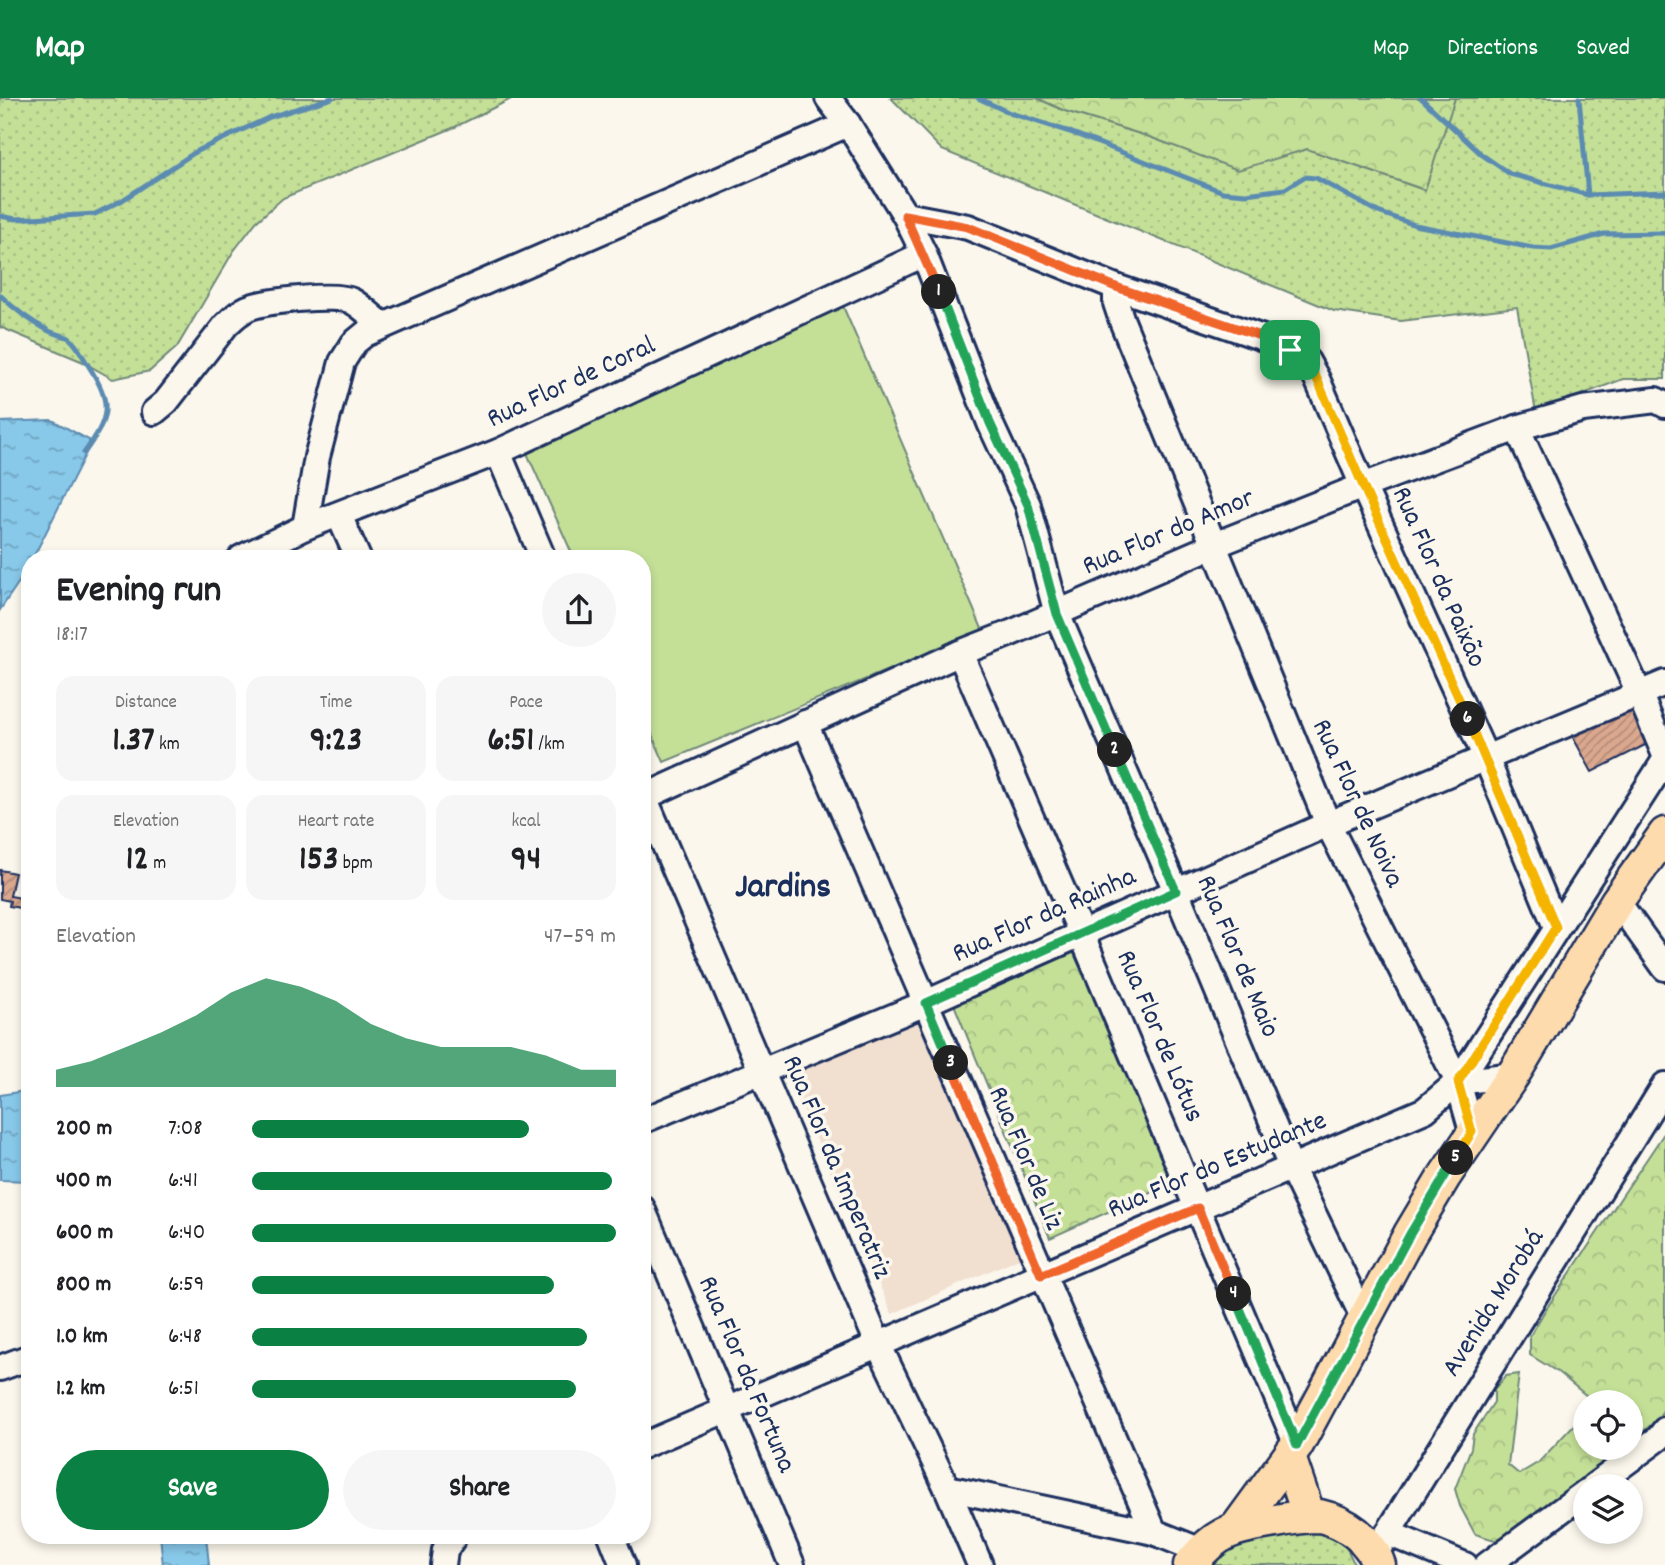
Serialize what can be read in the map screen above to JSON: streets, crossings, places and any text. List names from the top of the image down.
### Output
{
  "streets": {
    "street": [
      "Rua Flor de Coral",
      "Rua Flor do Amor",
      "Rua Flor da Paixão",
      "Rua Flor de Noiva",
      "Rua Flor da Rainha",
      "Rua Flor de Maio",
      "Rua Flor de Lótus",
      "Rua Flor de Liz",
      "Rua Flor do Estudante",
      "Rua Flor da Imperatriz",
      "Avenida Morobá",
      "Rua Flor da Fortuna"
    ]
  },
  "crossings": [
    ["Rua Flor de Coral", "Rua Flor de Maio"],
    ["Rua Flor do Amor", "Rua Flor da Paixão"],
    ["Rua Flor do Amor", "Rua Flor de Noiva"],
    ["Rua Flor do Amor", "Rua Flor de Maio"],
    ["Rua Flor do Amor", "Rua Flor de Lótus"],
    ["Rua Flor do Amor", "Rua Flor de Liz"],
    ["Rua Flor da Paixão", "Rua Flor de Noiva"],
    ["Rua Flor da Paixão", "Rua Flor da Rainha"],
    ["Rua Flor da Paixão", "Rua Flor de Maio"],
    ["Rua Flor da Paixão", "Rua Flor do Estudante"],
    ["Rua Flor de Noiva", "Rua Flor da Rainha"],
    ["Rua Flor de Noiva", "Rua Flor do Estudante"],
    ["Rua Flor da Rainha", "Rua Flor de Maio"],
    ["Rua Flor da Rainha", "Rua Flor de Lótus"],
    ["Rua Flor da Rainha", "Rua Flor de Liz"],
    ["Rua Flor da Rainha", "Rua Flor da Imperatriz"],
    ["Rua Flor de Maio", "Rua Flor do Estudante"],
    ["Rua Flor de Lótus", "Rua Flor do Estudante"],
    ["Rua Flor de Liz", "Rua Flor do Estudante"],
    ["Rua Flor do Estudante", "Rua Flor da Imperatriz"],
    ["Rua Flor do Estudante", "Rua Flor da Fortuna"]
  ],
  "districts": ["Jardins"],
  "page": {
    "header": "Map",
    "nav": ["Map", "Directions", "Saved"],
    "pins": [
      "1",
      "6",
      "2",
      "3",
      "5",
      "4"
    ],
    "heading": ["Evening run", "18:17"],
    "stats": [
      ["Distance", "1.37 km"],
      ["Time", "9:23"],
      ["Pace", "6:51 /km"],
      ["Elevation", "12 m"],
      ["Heart rate", "153 bpm"],
      ["kcal", "94"]
    ],
    "chart": ["Elevation", "47–59 m"],
    "list": [
      {
        "name": "200 m",
        "note": "7:08"
      },
      {
        "name": "400 m",
        "note": "6:41"
      },
      {
        "name": "600 m",
        "note": "6:40"
      },
      {
        "name": "800 m",
        "note": "6:59"
      },
      {
        "name": "1.0 km",
        "note": "6:48"
      },
      {
        "name": "1.2 km",
        "note": "6:51"
      }
    ],
    "buttons": ["Save", "Share"]
  }
}
